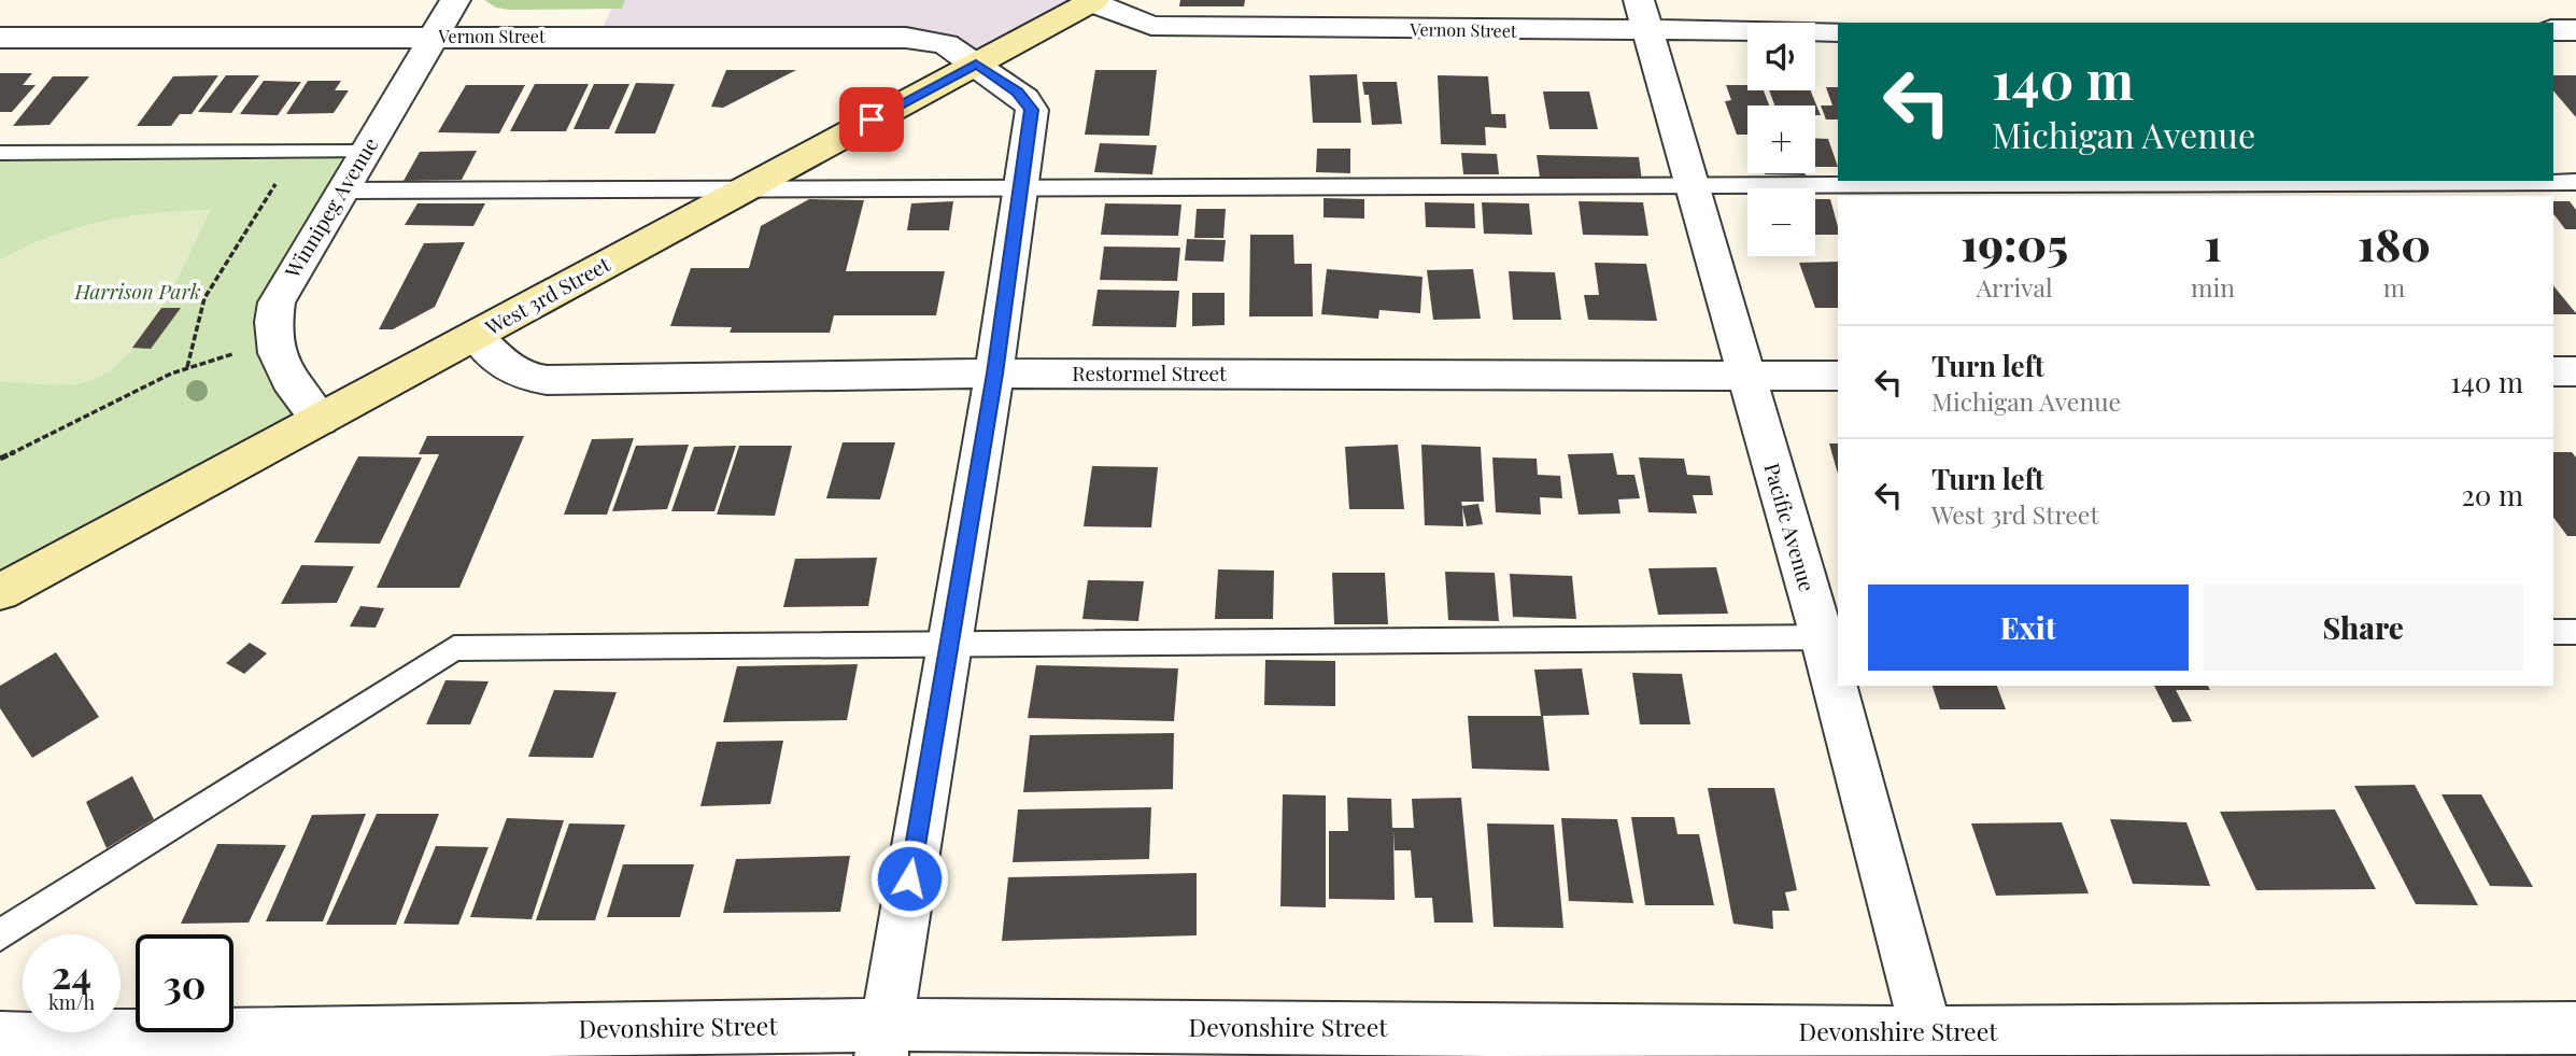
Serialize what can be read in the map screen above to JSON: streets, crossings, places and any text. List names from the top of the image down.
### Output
{
  "streets": {
    "main road": ["West 3rd Street"],
    "street": [
      "Vernon Street",
      "Winnipeg Avenue",
      "Restormel Street",
      "Pacific Avenue",
      "Devonshire Street"
    ]
  },
  "crossings": [
    ["Vernon Street", "Winnipeg Avenue"],
    ["Vernon Street", "West 3rd Street"],
    ["Vernon Street", "Restormel Street"],
    ["Vernon Street", "Pacific Avenue"],
    ["Vernon Street", "Devonshire Street"],
    ["Winnipeg Avenue", "West 3rd Street"],
    ["West 3rd Street", "Restormel Street"],
    ["Restormel Street", "Pacific Avenue"],
    ["Pacific Avenue", "Devonshire Street"]
  ],
  "parks": ["Harrison Park"],
  "page": {
    "map_buttons": ["+", "−"],
    "turn": ["140 m", "Michigan Avenue"],
    "eta": [
      "19:05",
      "Arrival",
      "1",
      "min",
      "180",
      "m"
    ],
    "list": [
      {
        "name": "Turn left",
        "note": "Michigan Avenue",
        "value": "140 m"
      },
      {
        "name": "Turn left",
        "note": "West 3rd Street",
        "value": "20 m"
      }
    ],
    "buttons": ["Exit", "Share"],
    "speed": "24 km/h",
    "limit": "30"
  }
}
